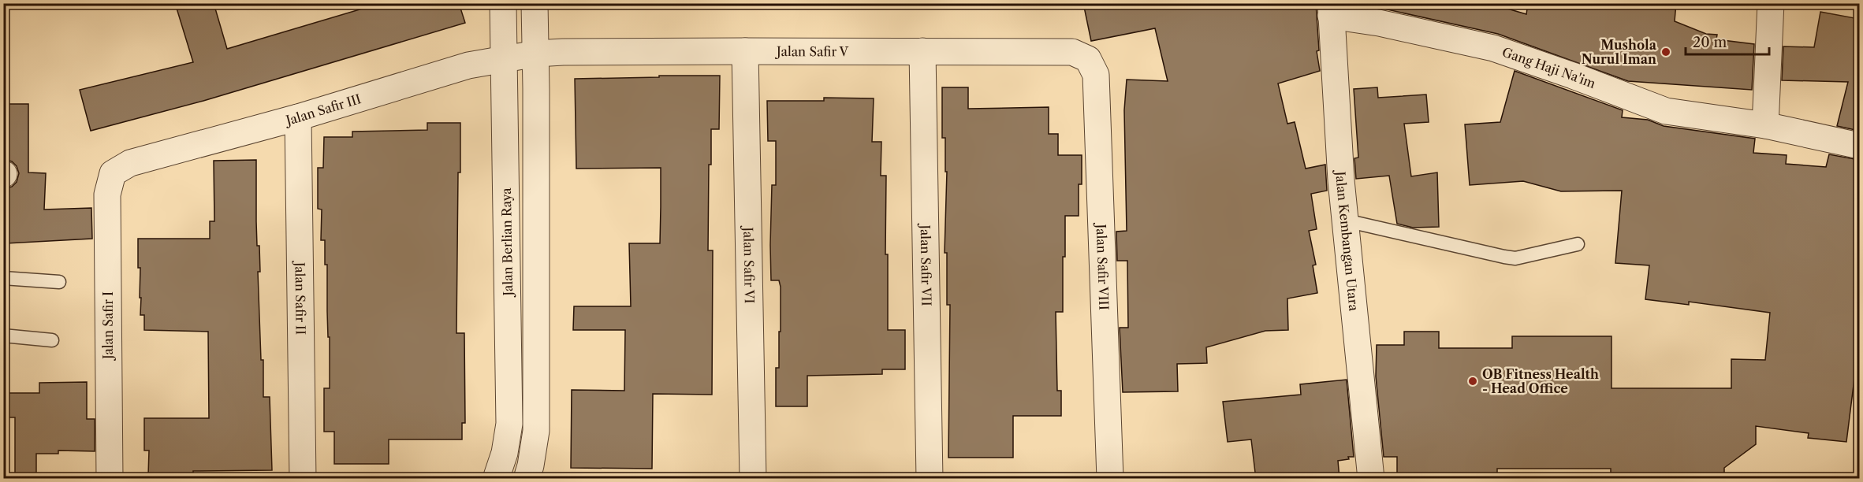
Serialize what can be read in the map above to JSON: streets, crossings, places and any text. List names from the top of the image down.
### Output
{
  "streets": {
    "street": [
      "Jalan Safir V",
      "Gang Haji Na'im",
      "Jalan Safir III",
      "Jalan Kembangan Utara",
      "Jalan Berlian Raya",
      "Jalan Safir VI",
      "Jalan Safir VII",
      "Jalan Safir VIII",
      "Jalan Safir II",
      "Jalan Safir I"
    ]
  },
  "crossings": [
    ["Jalan Safir V", "Jalan Safir III"],
    ["Jalan Safir V", "Jalan Safir VI"],
    ["Jalan Safir V", "Jalan Safir VII"],
    ["Jalan Safir V", "Jalan Safir VIII"],
    ["Gang Haji Na'im", "Jalan Kembangan Utara"],
    ["Jalan Safir III", "Jalan Berlian Raya"],
    ["Jalan Safir III", "Jalan Safir II"],
    ["Jalan Safir III", "Jalan Safir I"]
  ],
  "places": ["Mushola Nurul Iman", "OB Fitness Health - Head Office"],
  "scale_bar": "20 m"
}
